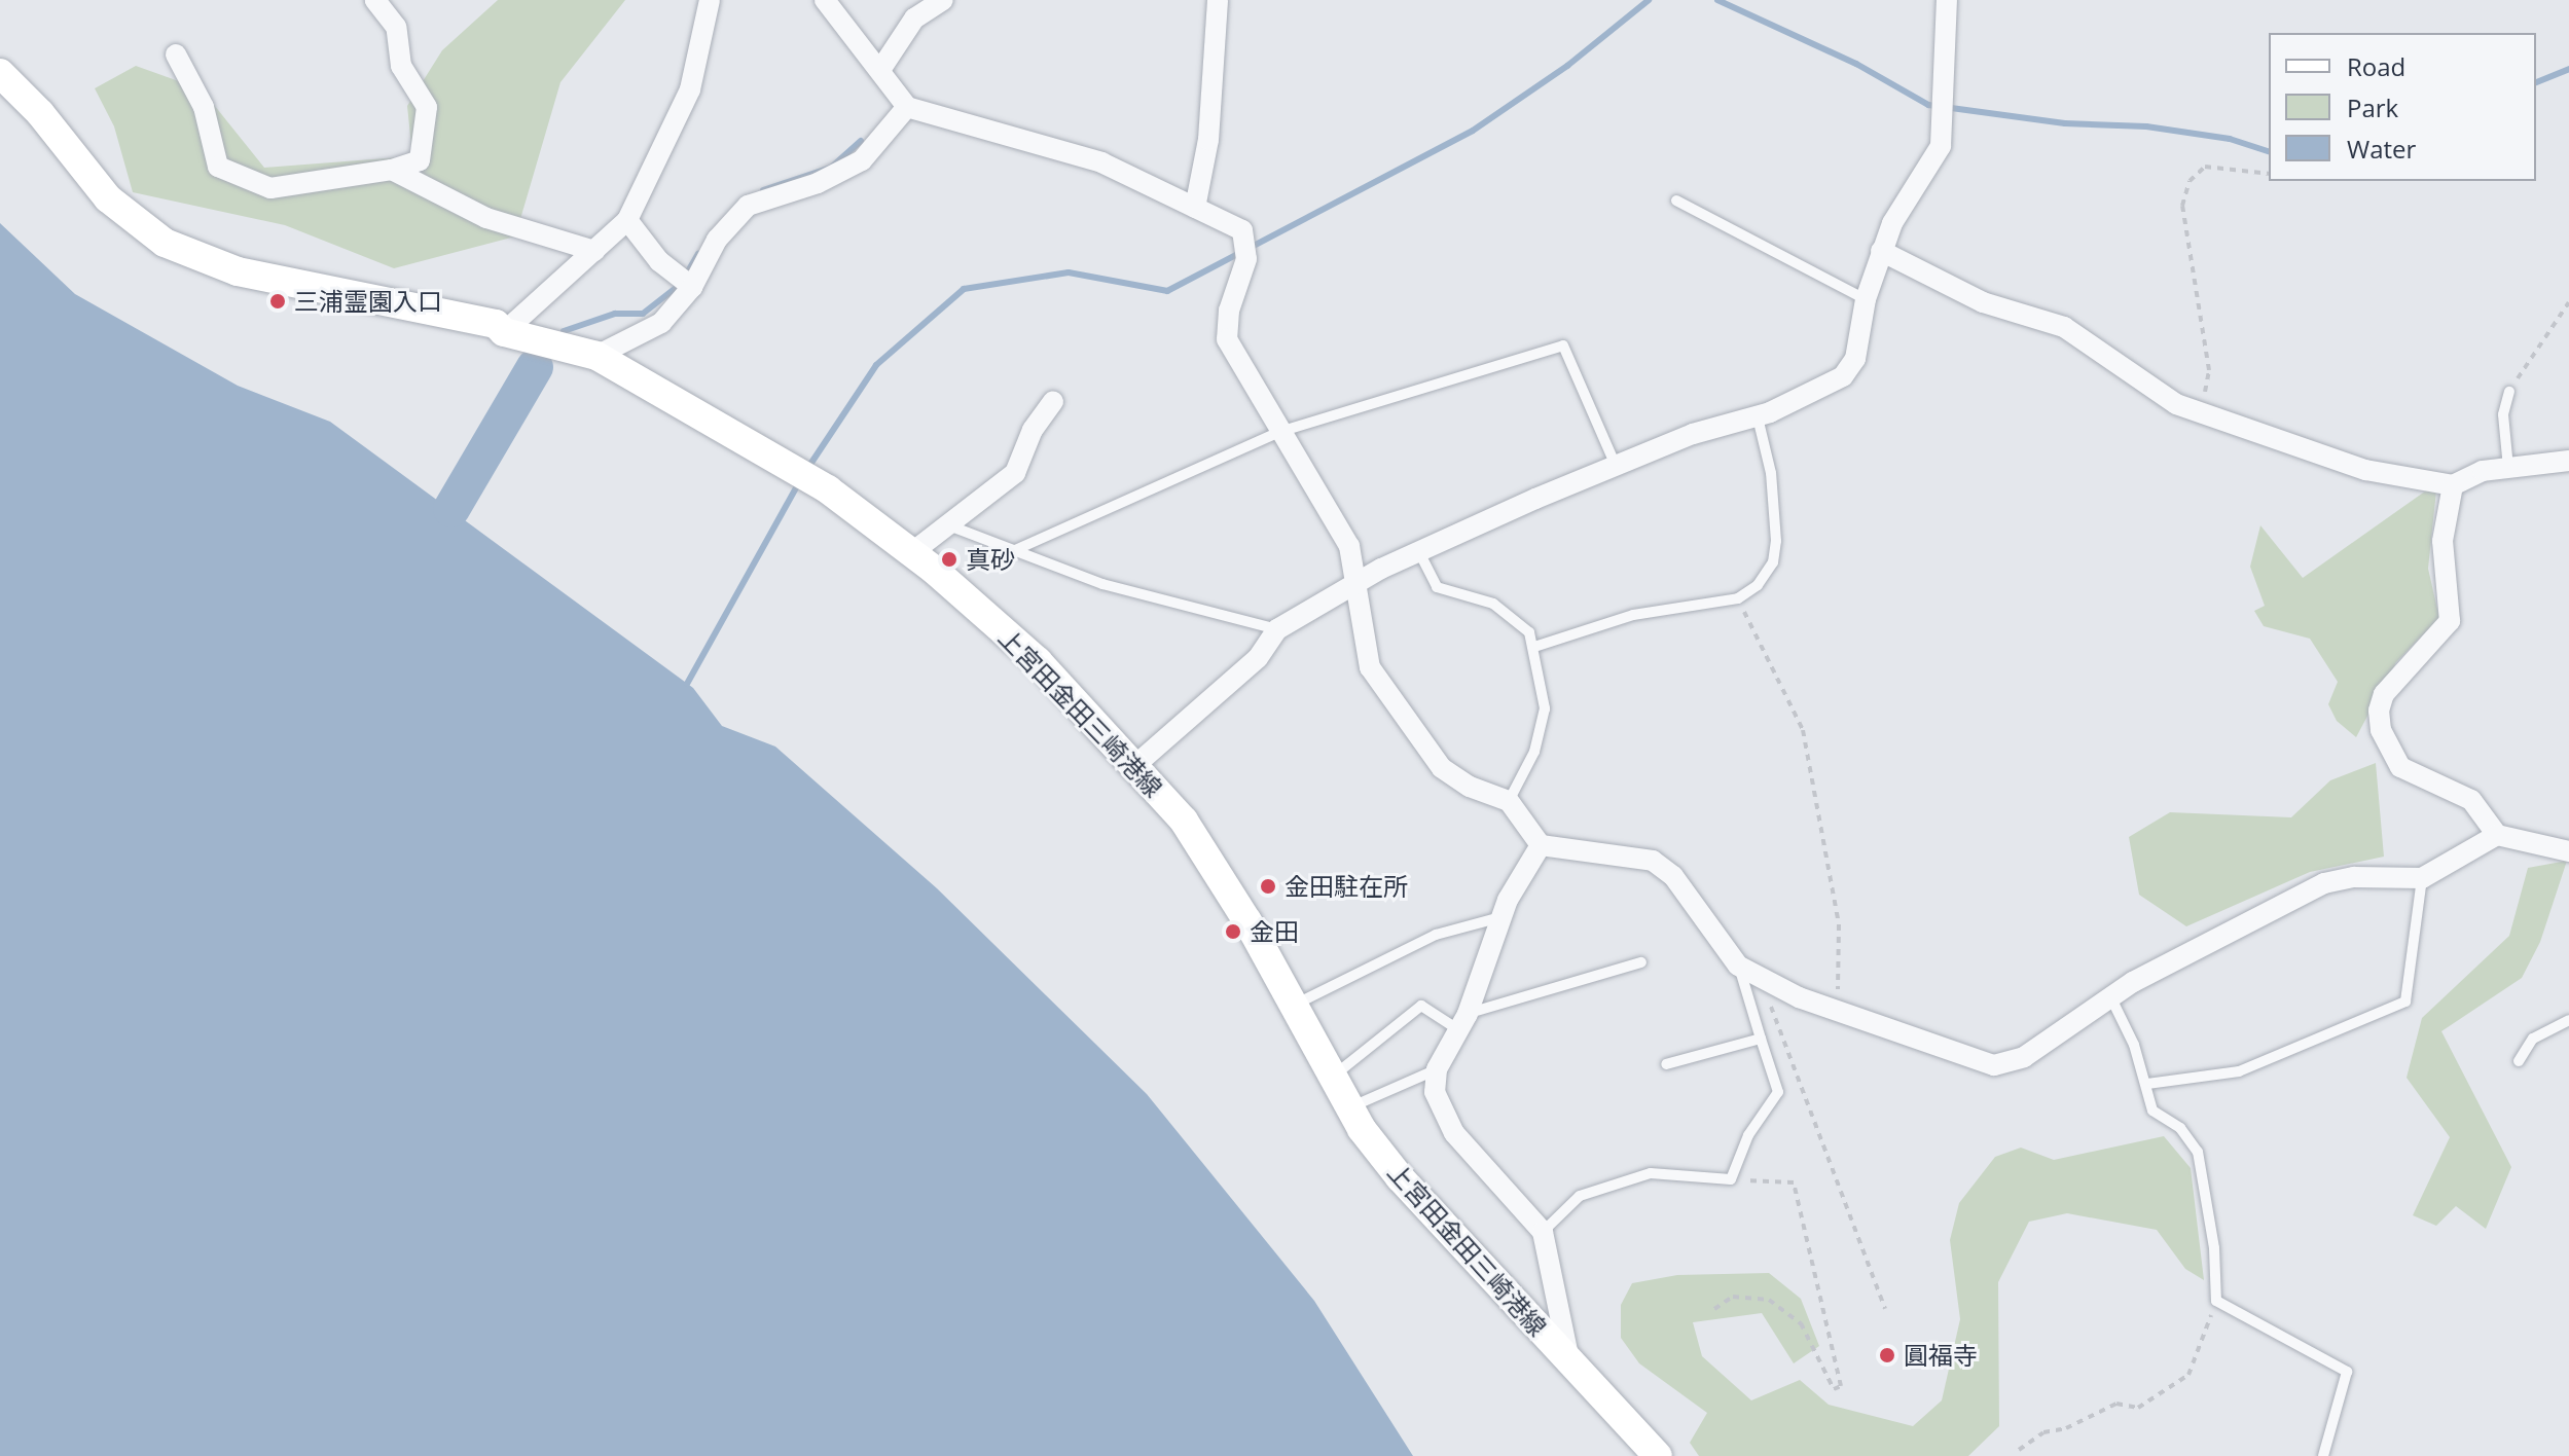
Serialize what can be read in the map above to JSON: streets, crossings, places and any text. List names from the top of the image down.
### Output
{
  "streets": {
    "main road": ["上宮田金田三崎港線"]
  },
  "places": [
    "三浦霊園入口",
    "真砂",
    "金田駐在所",
    "金田",
    "圓福寺"
  ],
  "legend": ["Road", "Park", "Water"]
}
